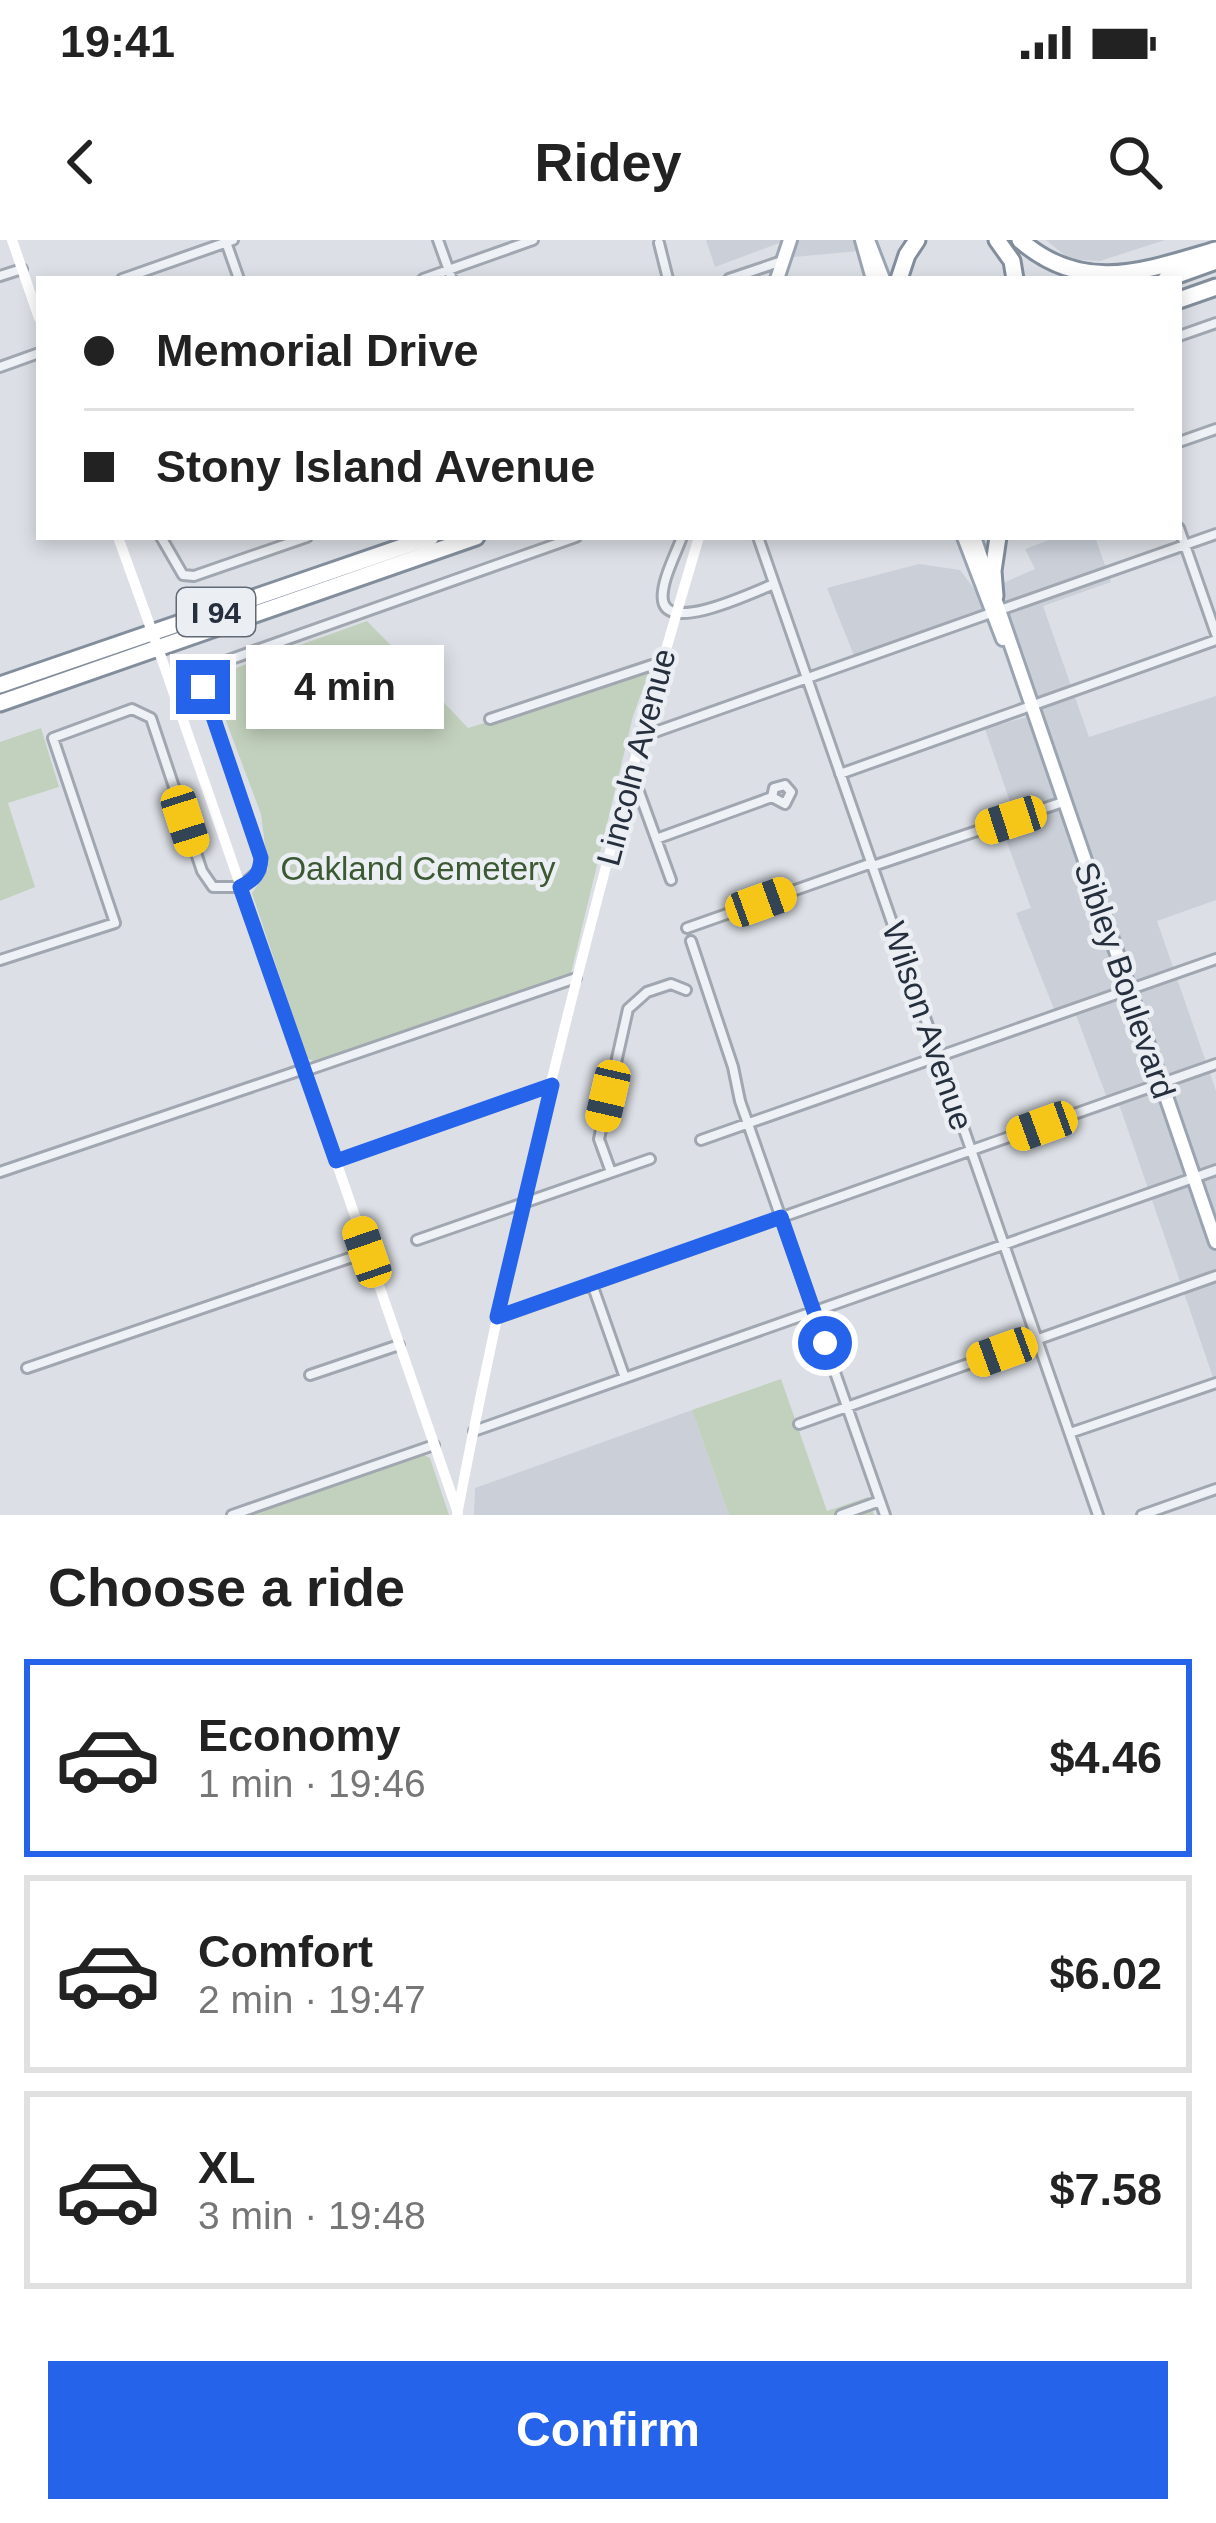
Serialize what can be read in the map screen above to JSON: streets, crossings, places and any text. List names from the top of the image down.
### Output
{
  "streets": {
    "highway": ["I 94"],
    "main road": ["Sibley Boulevard"],
    "street": ["Lincoln Avenue", "Wilson Avenue"]
  },
  "parks": ["Oakland Cemetery"],
  "page": {
    "status": "19:41",
    "header": "Ridey",
    "banner": ["Memorial Drive", "Stony Island Avenue"],
    "bubble": "4 min",
    "heading": "Choose a ride",
    "list": [
      {
        "name": "Economy",
        "note": "1 min · 19:46",
        "value": "$4.46"
      },
      {
        "name": "Comfort",
        "note": "2 min · 19:47",
        "value": "$6.02"
      },
      {
        "name": "XL",
        "note": "3 min · 19:48",
        "value": "$7.58"
      }
    ],
    "buttons": "Confirm"
  }
}
